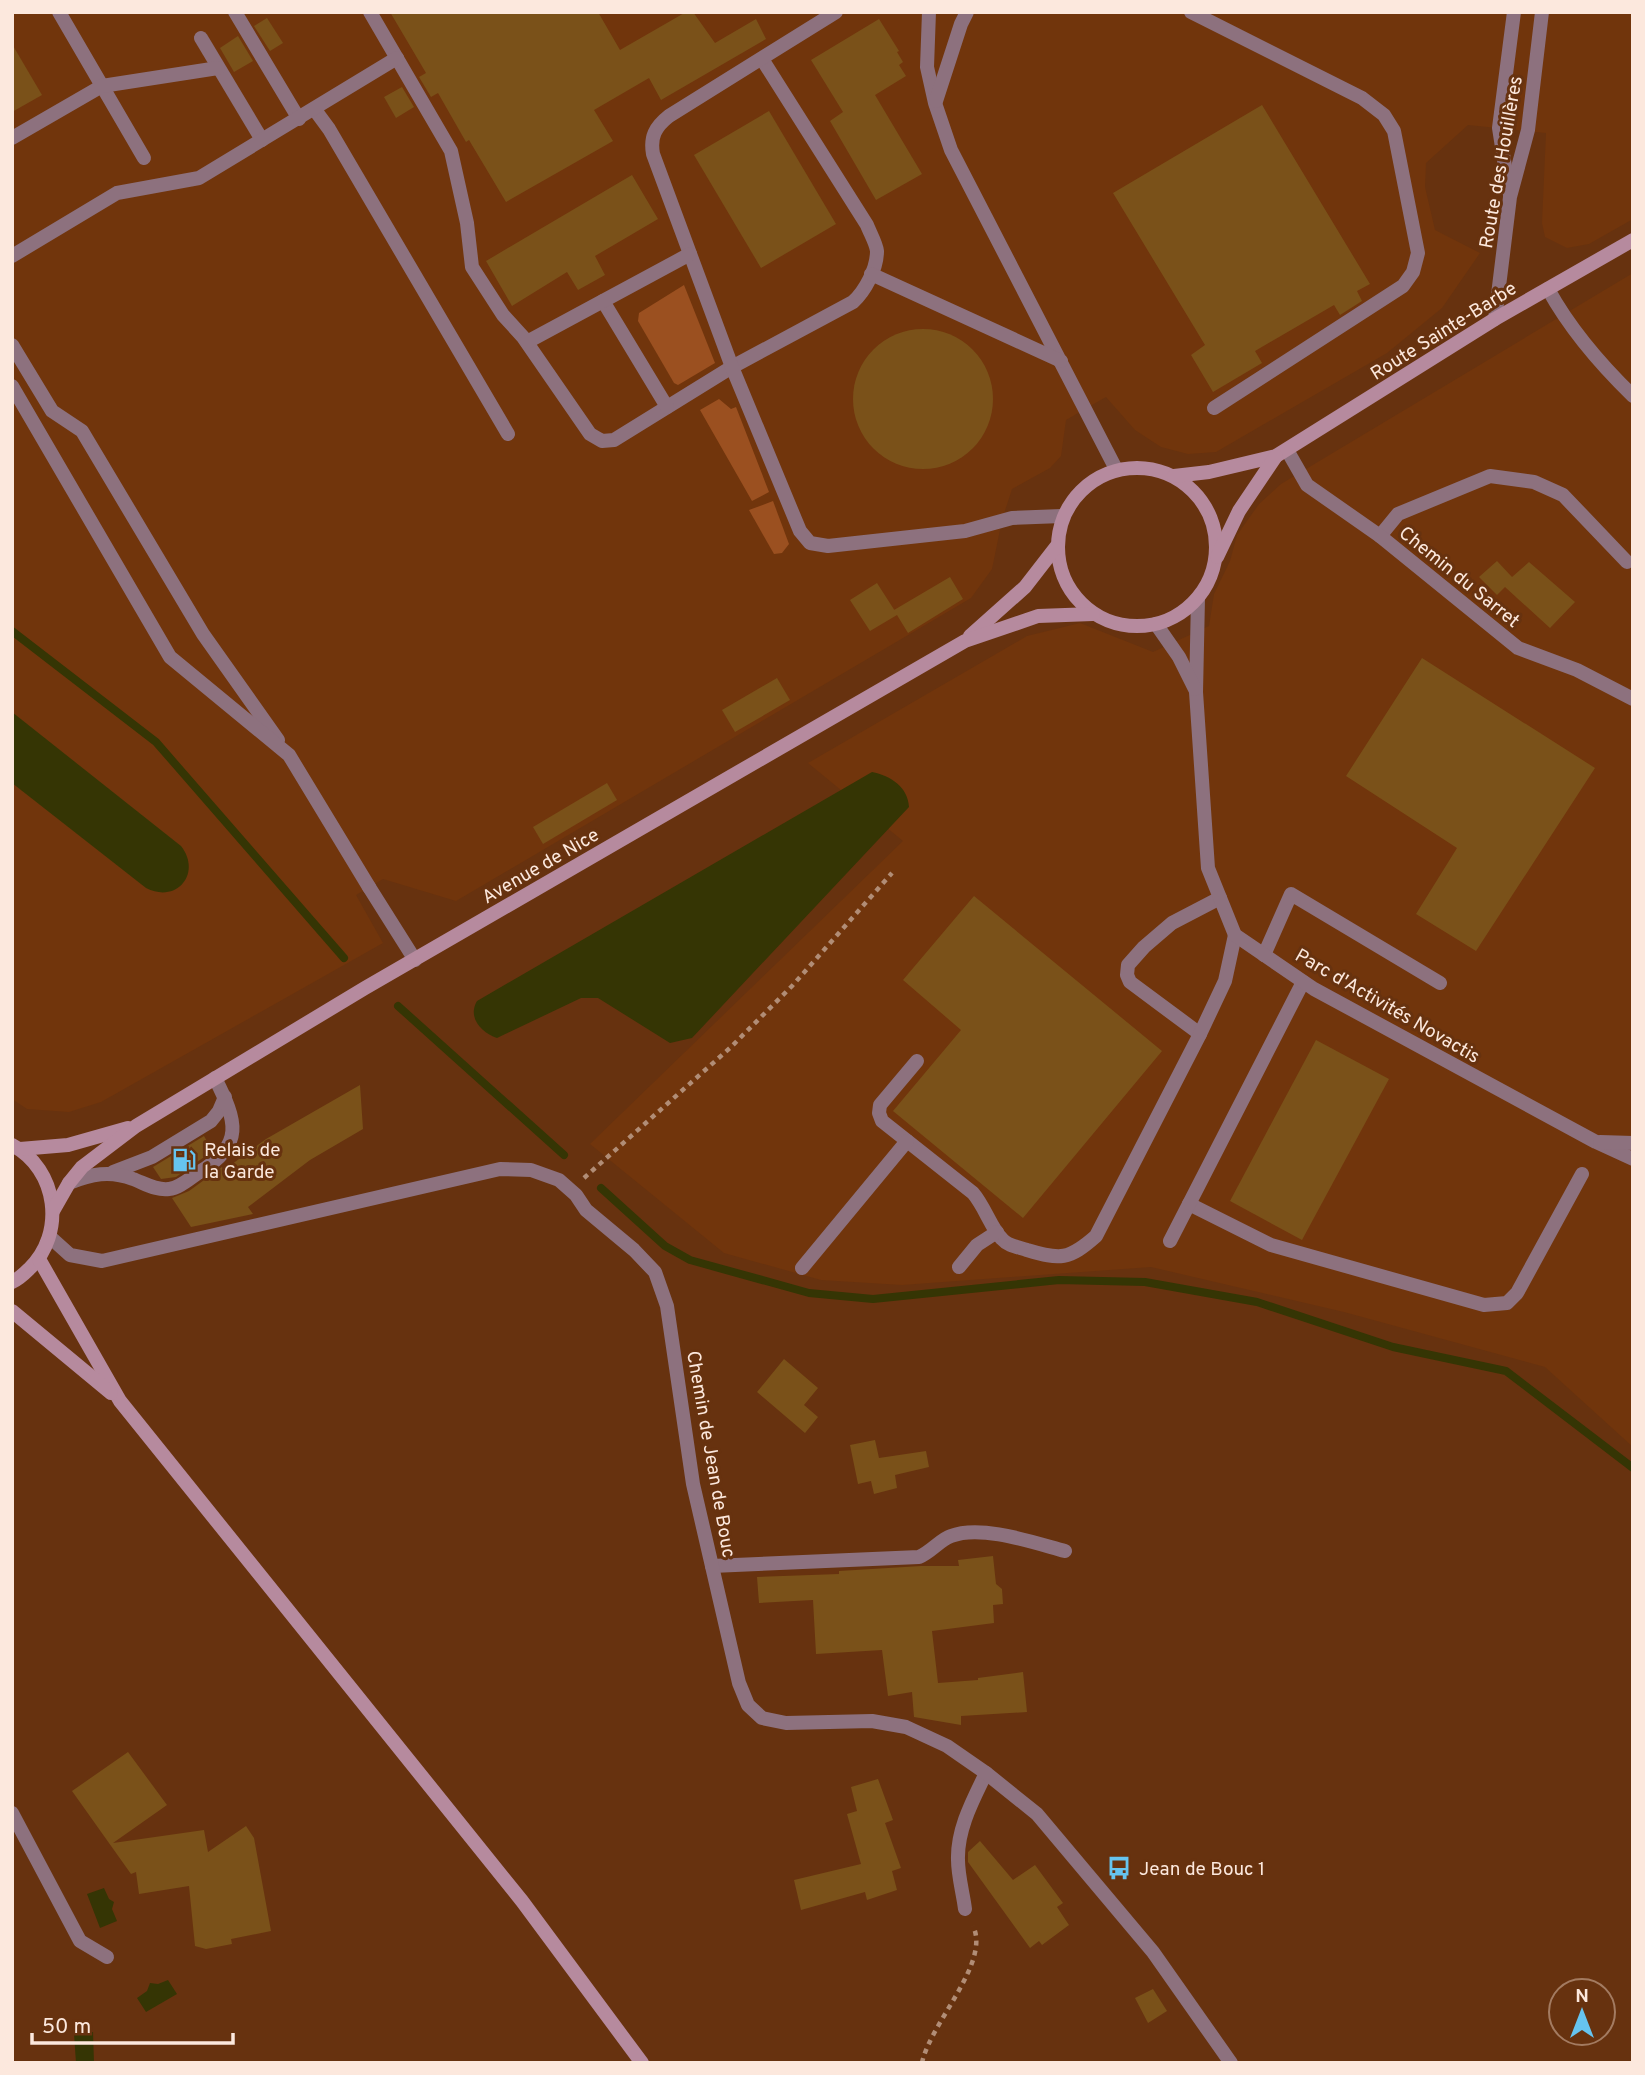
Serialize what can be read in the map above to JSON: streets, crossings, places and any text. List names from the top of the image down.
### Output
{
  "streets": {
    "main road": ["Route Sainte-Barbe", "Avenue de Nice"],
    "street": [
      "Route des Houillères",
      "Chemin du Sarret",
      "Parc d'Activités Novactis",
      "Chemin de Jean de Bouc"
    ]
  },
  "crossings": [
    ["Route des Houillères", "Route Sainte-Barbe"],
    ["Route Sainte-Barbe", "Chemin du Sarret"],
    ["Route Sainte-Barbe", "Avenue de Nice"]
  ],
  "places": {
    "fuel station": ["Relais de la Garde"],
    "bus stop": ["Jean de Bouc 1"]
  },
  "scale_bar": "50 m",
  "north": "top"
}
